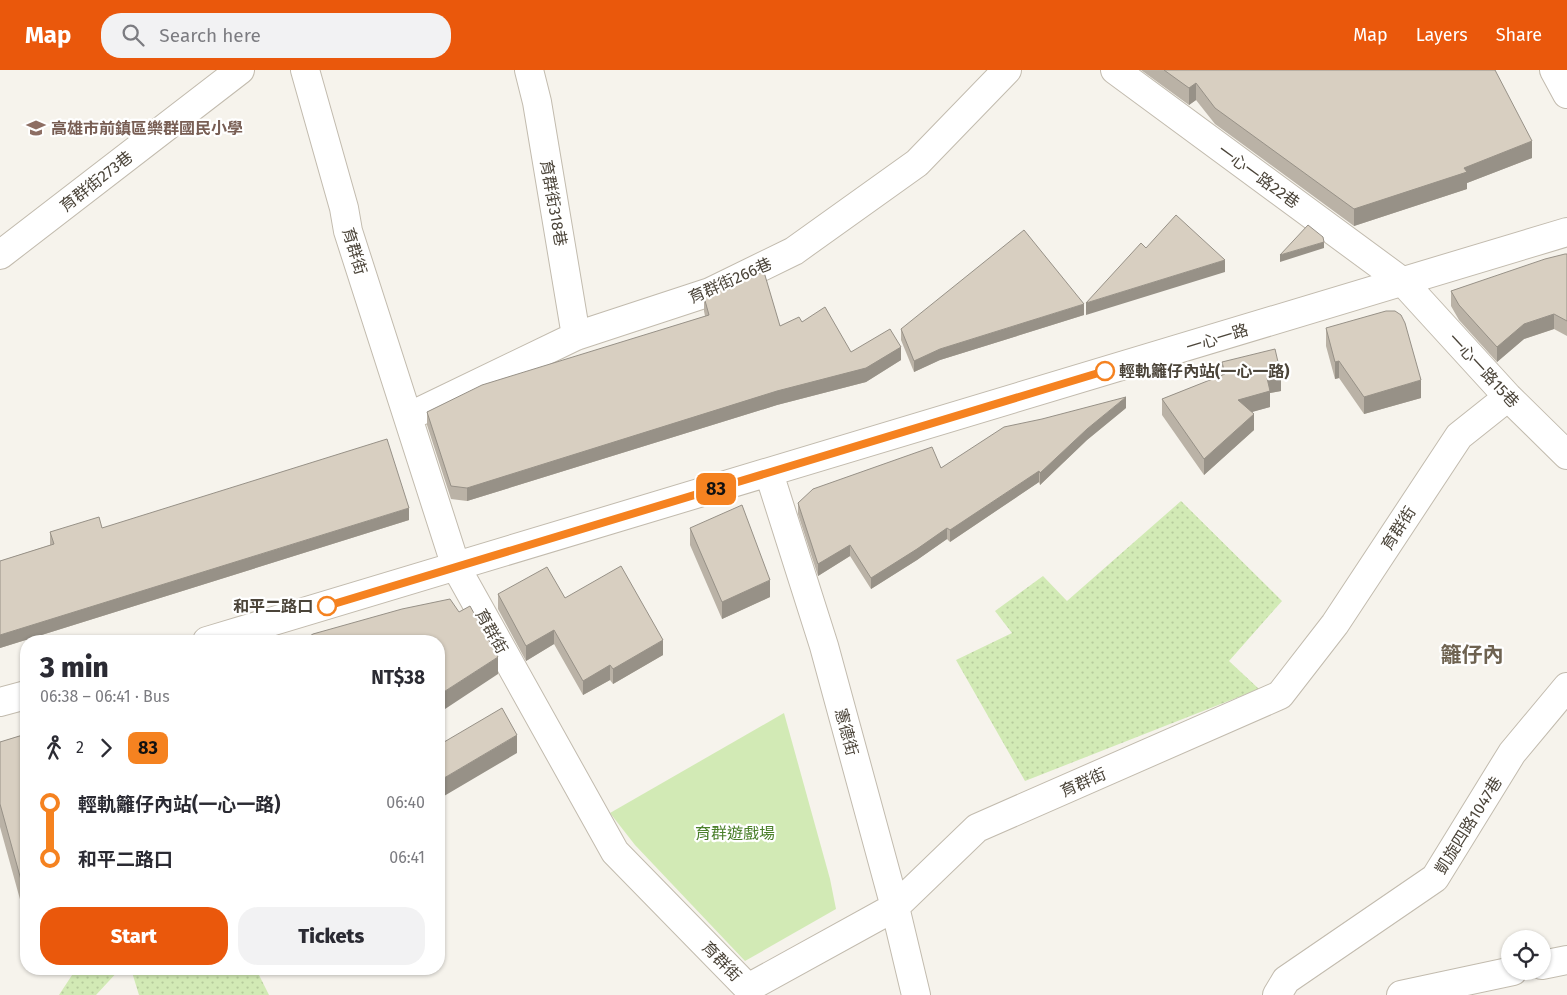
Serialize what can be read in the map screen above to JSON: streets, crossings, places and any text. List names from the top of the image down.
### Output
{
  "streets": {
    "street": [
      "一心一路22巷",
      "育群街273巷",
      "育群街318巷",
      "育群街",
      "育群街266巷",
      "一心一路",
      "一心一路15巷",
      "憲德街",
      "凱旋四路1047巷"
    ]
  },
  "crossings": [
    ["一心一路22巷", "一心一路"],
    ["一心一路22巷", "一心一路15巷"],
    ["育群街318巷", "育群街266巷"],
    ["育群街", "育群街266巷"],
    ["育群街", "一心一路"],
    ["育群街", "一心一路15巷"],
    ["育群街", "憲德街"],
    ["一心一路", "一心一路15巷"],
    ["一心一路", "憲德街"]
  ],
  "districts": ["籬仔內"],
  "parks": ["育群遊戲場"],
  "places": {
    "school or university": ["高雄市前鎮區樂群國民小學"],
    "other": ["輕軌籬仔內站(一心一路)", "和平二路口"]
  },
  "lines": ["bus line 83"],
  "page": {
    "header": "Map",
    "search": "Search here",
    "nav": ["Map", "Layers", "Share"],
    "on_map": "83",
    "heading": ["3 min", "06:38 – 06:41 · Bus", "NT$38"],
    "legs": ["2", "83"],
    "list": [
      {
        "name": "輕軌籬仔內站(一心一路)",
        "value": "06:40"
      },
      {
        "name": "和平二路口",
        "value": "06:41"
      }
    ],
    "buttons": ["Start", "Tickets"]
  }
}
